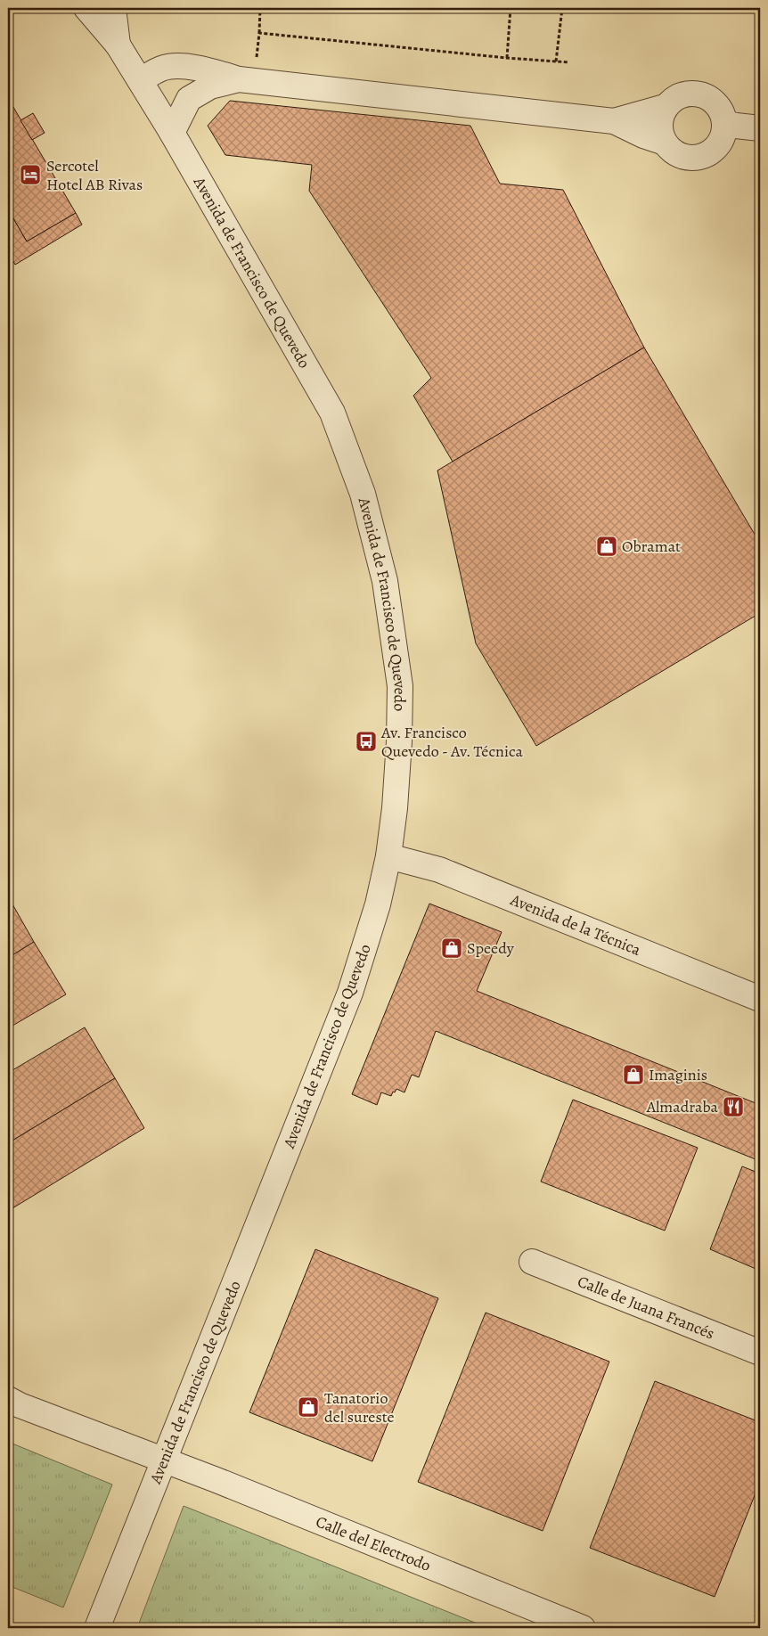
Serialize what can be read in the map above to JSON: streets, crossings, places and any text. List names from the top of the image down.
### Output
{
  "streets": {
    "street": [
      "Avenida de Francisco de Quevedo",
      "Avenida de la Técnica",
      "Calle de Juana Francés",
      "Calle del Electrodo"
    ]
  },
  "crossings": [
    ["Avenida de Francisco de Quevedo", "Avenida de la Técnica"],
    ["Avenida de Francisco de Quevedo", "Calle del Electrodo"]
  ],
  "places": {
    "hotel": ["Sercotel Hotel AB Rivas"],
    "shop": [
      "Obramat",
      "Speedy",
      "Imaginis",
      "Tanatorio del sureste"
    ],
    "bus stop": ["Av. Francisco Quevedo - Av. Técnica"],
    "restaurant": ["Almadraba"]
  }
}
